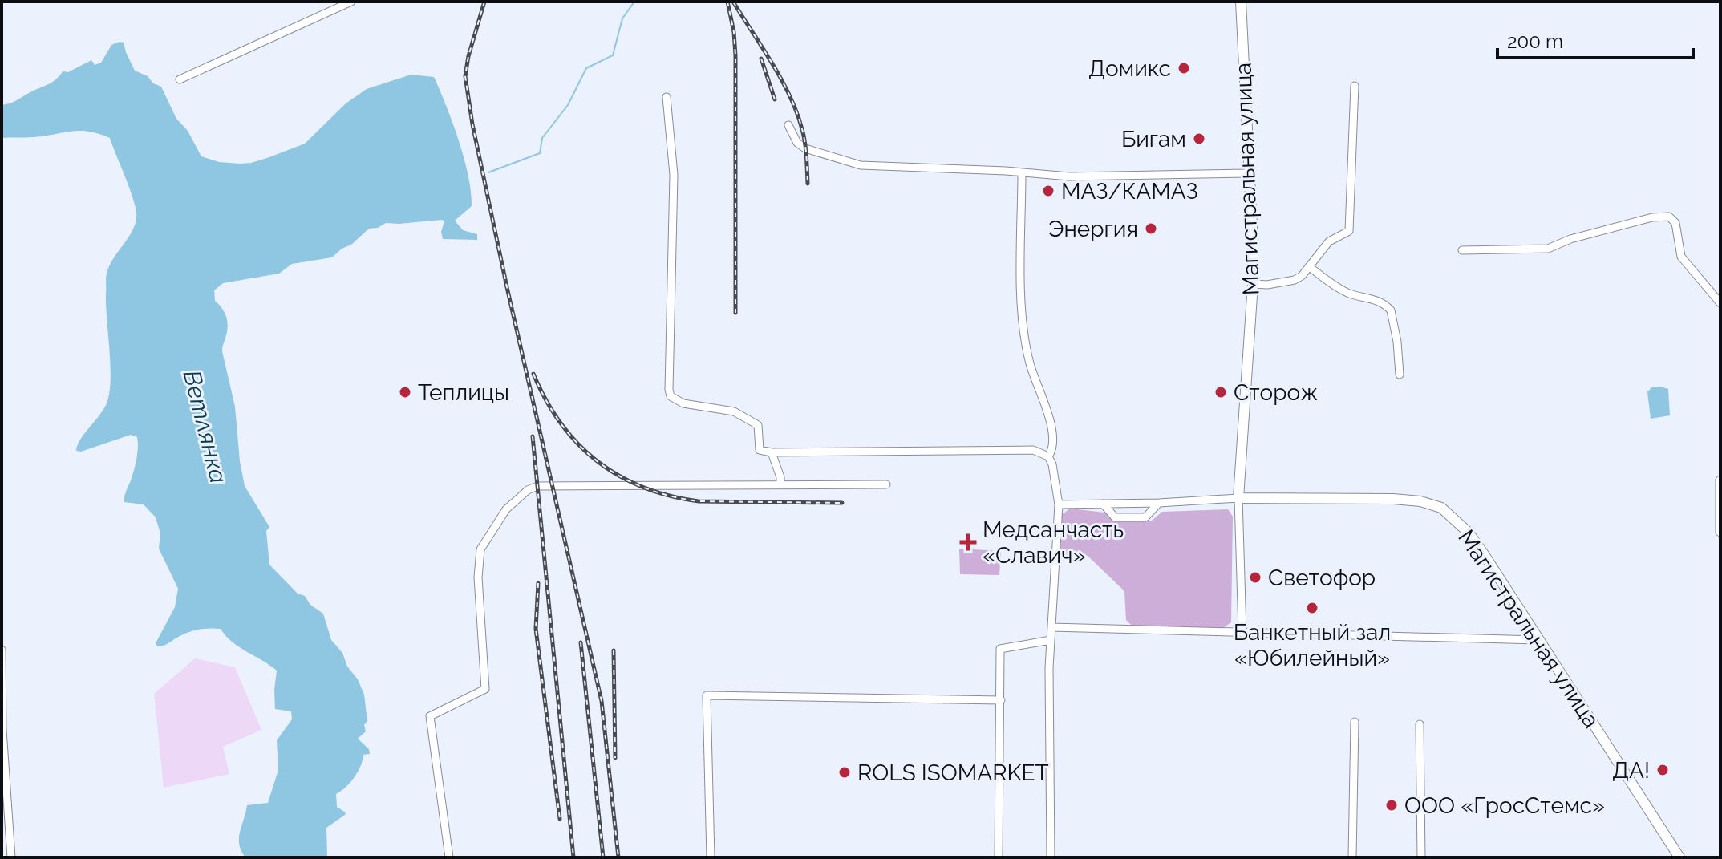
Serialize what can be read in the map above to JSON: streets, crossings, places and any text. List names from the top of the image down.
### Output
{
  "streets": {
    "main road": ["Магистральная улица"]
  },
  "water": ["Ветлянка"],
  "places": {
    "other": [
      "Домикс",
      "Бигам",
      "МАЗ/КАМАЗ",
      "Энергия",
      "Теплицы",
      "Сторож",
      "Светофор",
      "Банкетный зал «Юбилейный»",
      "ДА!",
      "ROLS ISOMARKET",
      "ООО «ГросСтемс»"
    ],
    "health": ["Медсанчасть «Славич»"]
  },
  "scale_bar": "200 m"
}
